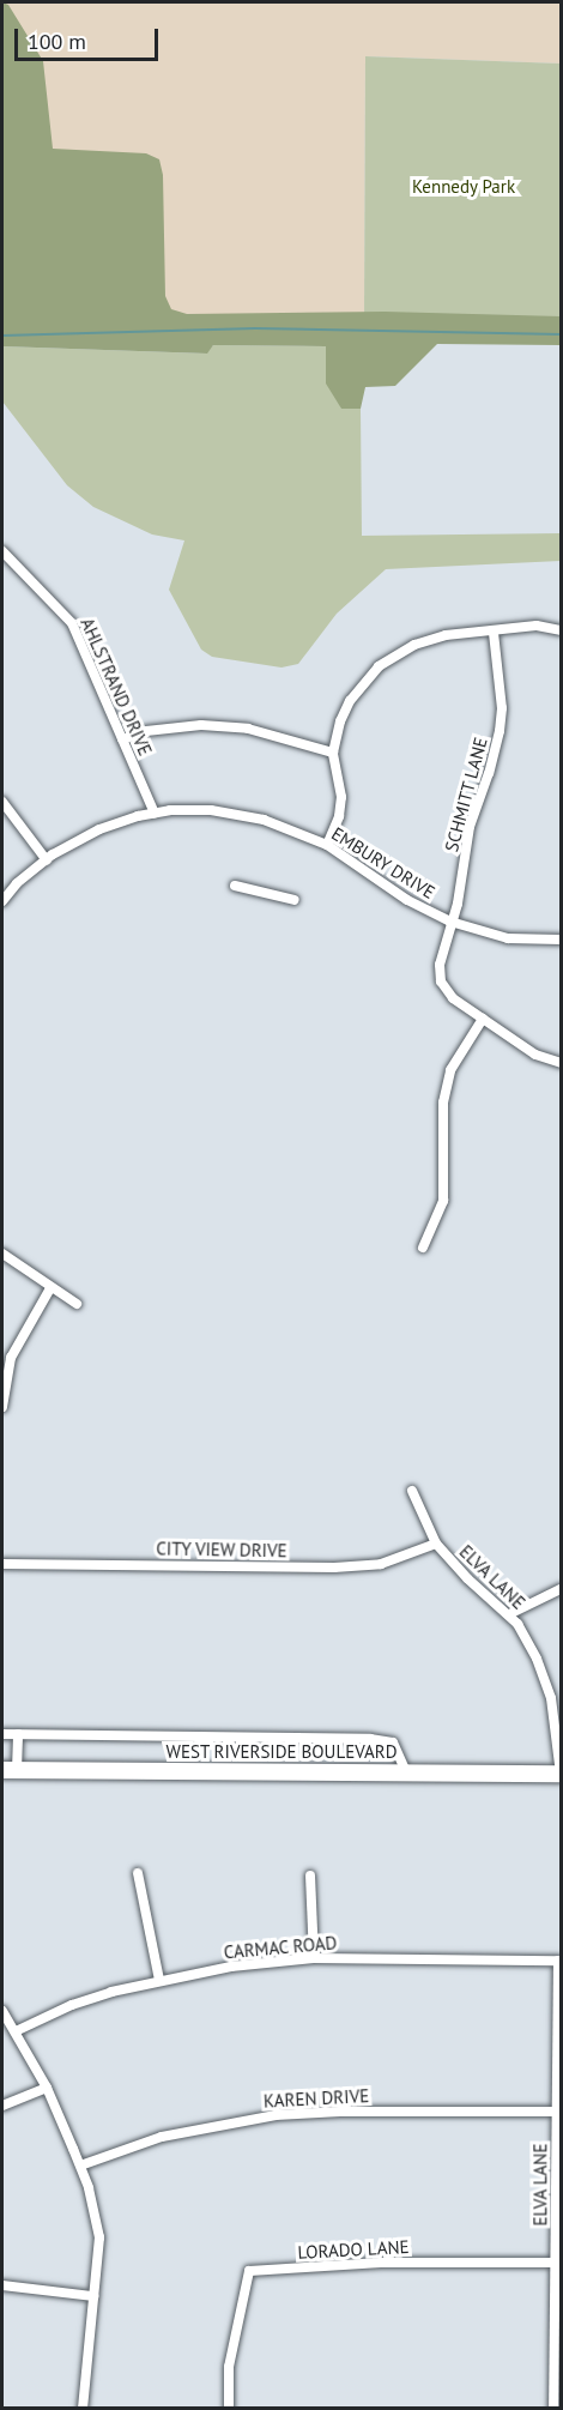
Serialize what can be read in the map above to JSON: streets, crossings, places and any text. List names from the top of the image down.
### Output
{
  "streets": {
    "main road": ["WEST RIVERSIDE BOULEVARD"],
    "street": [
      "AHLSTRAND DRIVE",
      "SCHMITT LANE",
      "EMBURY DRIVE",
      "CITY VIEW DRIVE",
      "ELVA LANE",
      "CARMAC ROAD",
      "KAREN DRIVE",
      "LORADO LANE"
    ]
  },
  "crossings": [
    ["AHLSTRAND DRIVE", "EMBURY DRIVE"],
    ["SCHMITT LANE", "EMBURY DRIVE"],
    ["CITY VIEW DRIVE", "ELVA LANE"],
    ["ELVA LANE", "WEST RIVERSIDE BOULEVARD"],
    ["ELVA LANE", "CARMAC ROAD"],
    ["ELVA LANE", "KAREN DRIVE"],
    ["ELVA LANE", "LORADO LANE"]
  ],
  "parks": ["Kennedy Park"],
  "scale_bar": "100 m"
}
